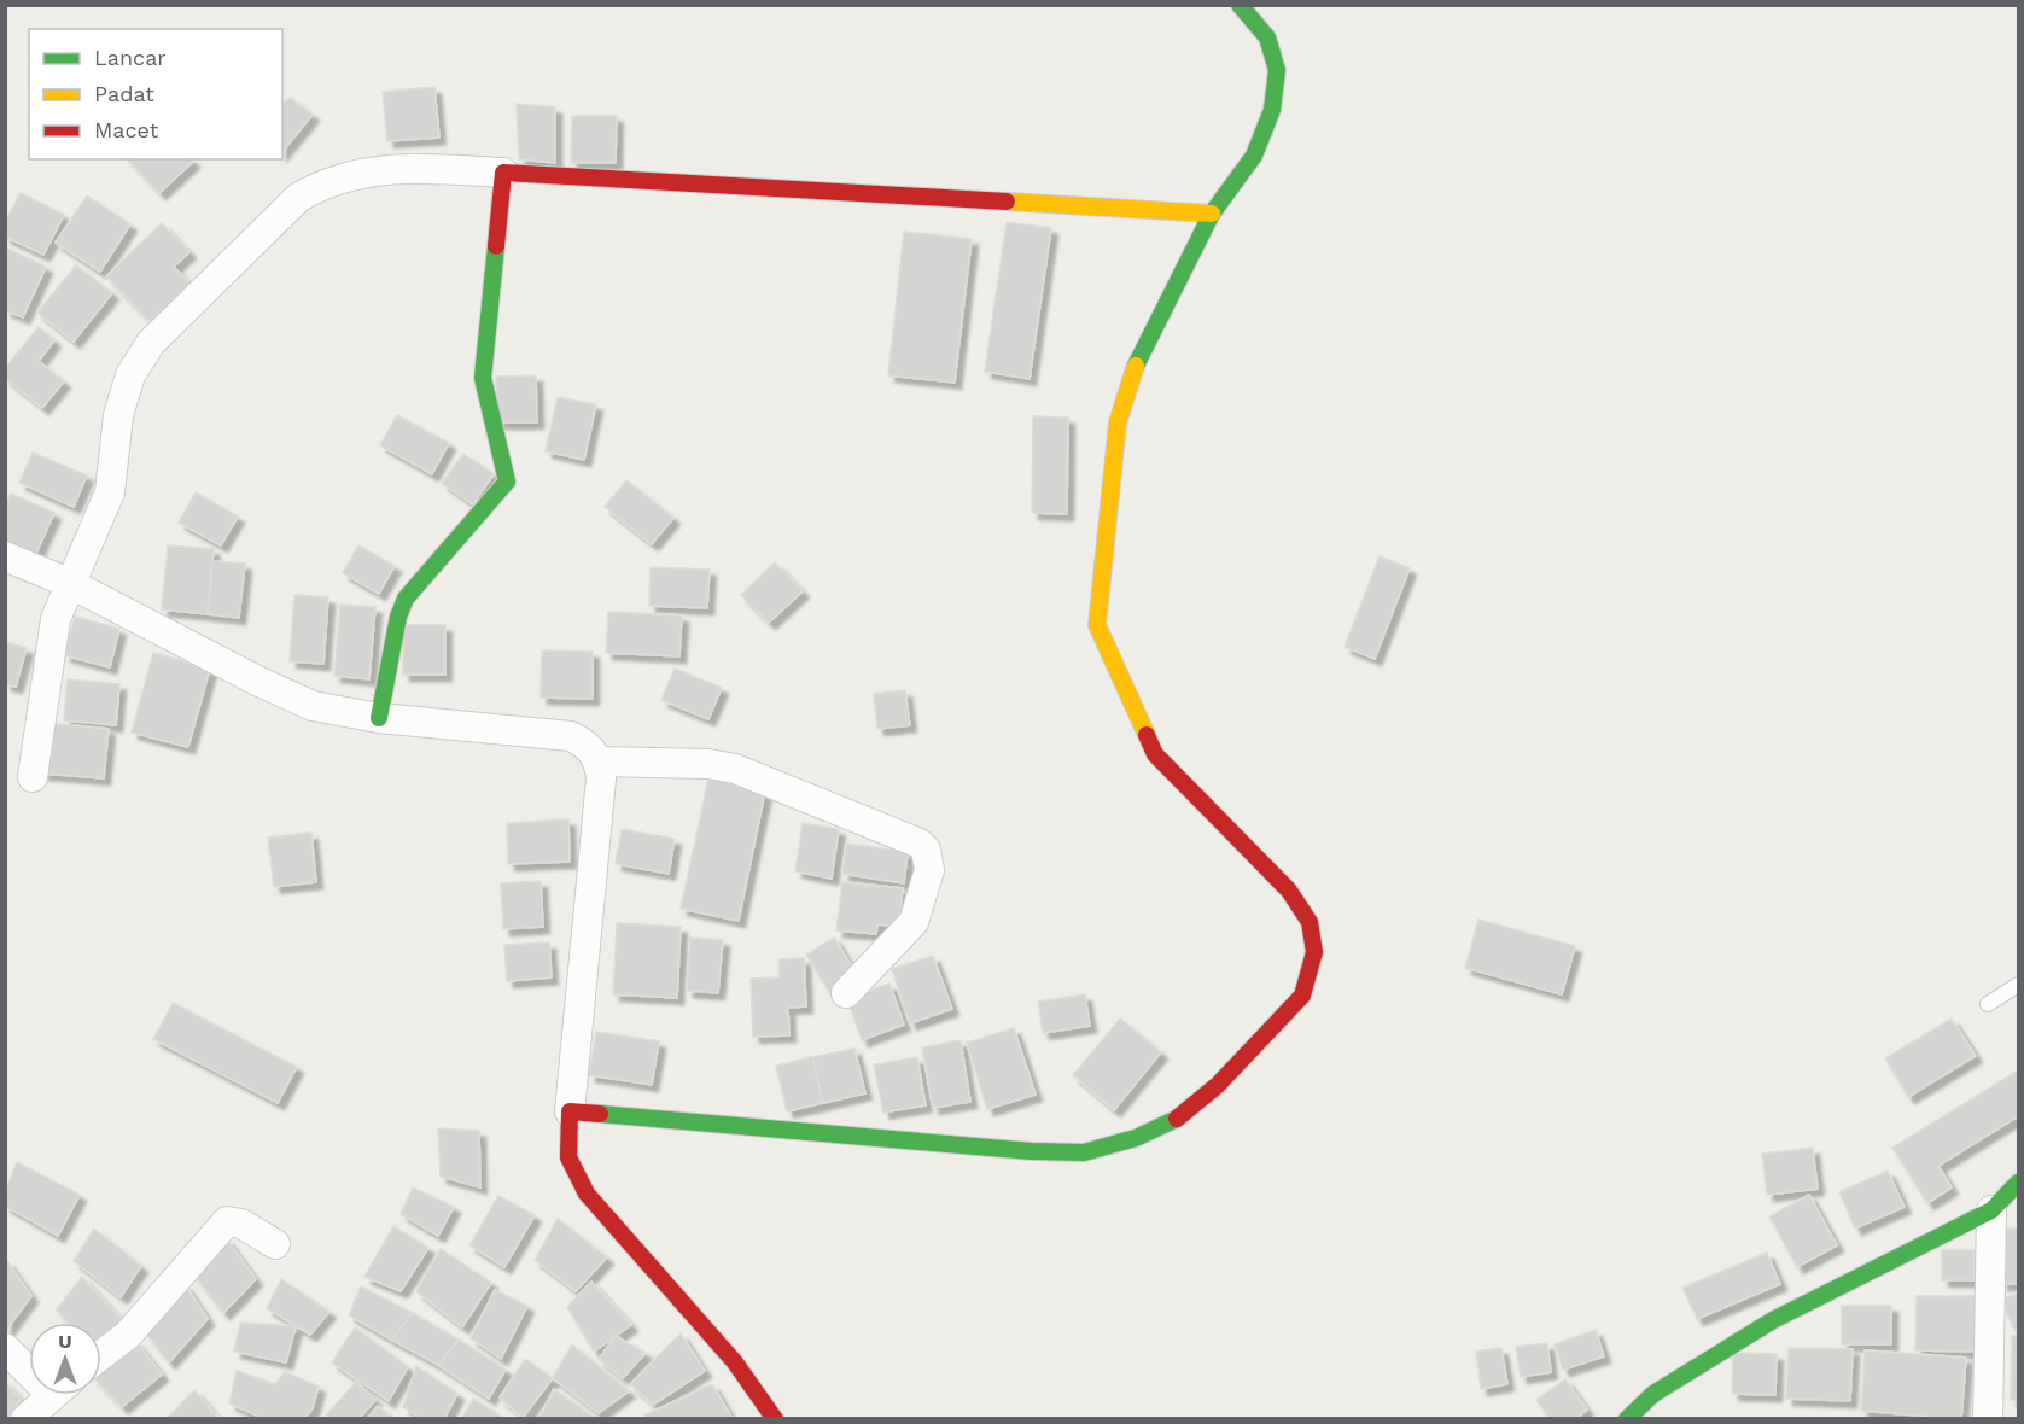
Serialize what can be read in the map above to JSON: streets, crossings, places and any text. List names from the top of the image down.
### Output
{
  "legend": ["Lancar", "Padat", "Macet"],
  "north": "top"
}
